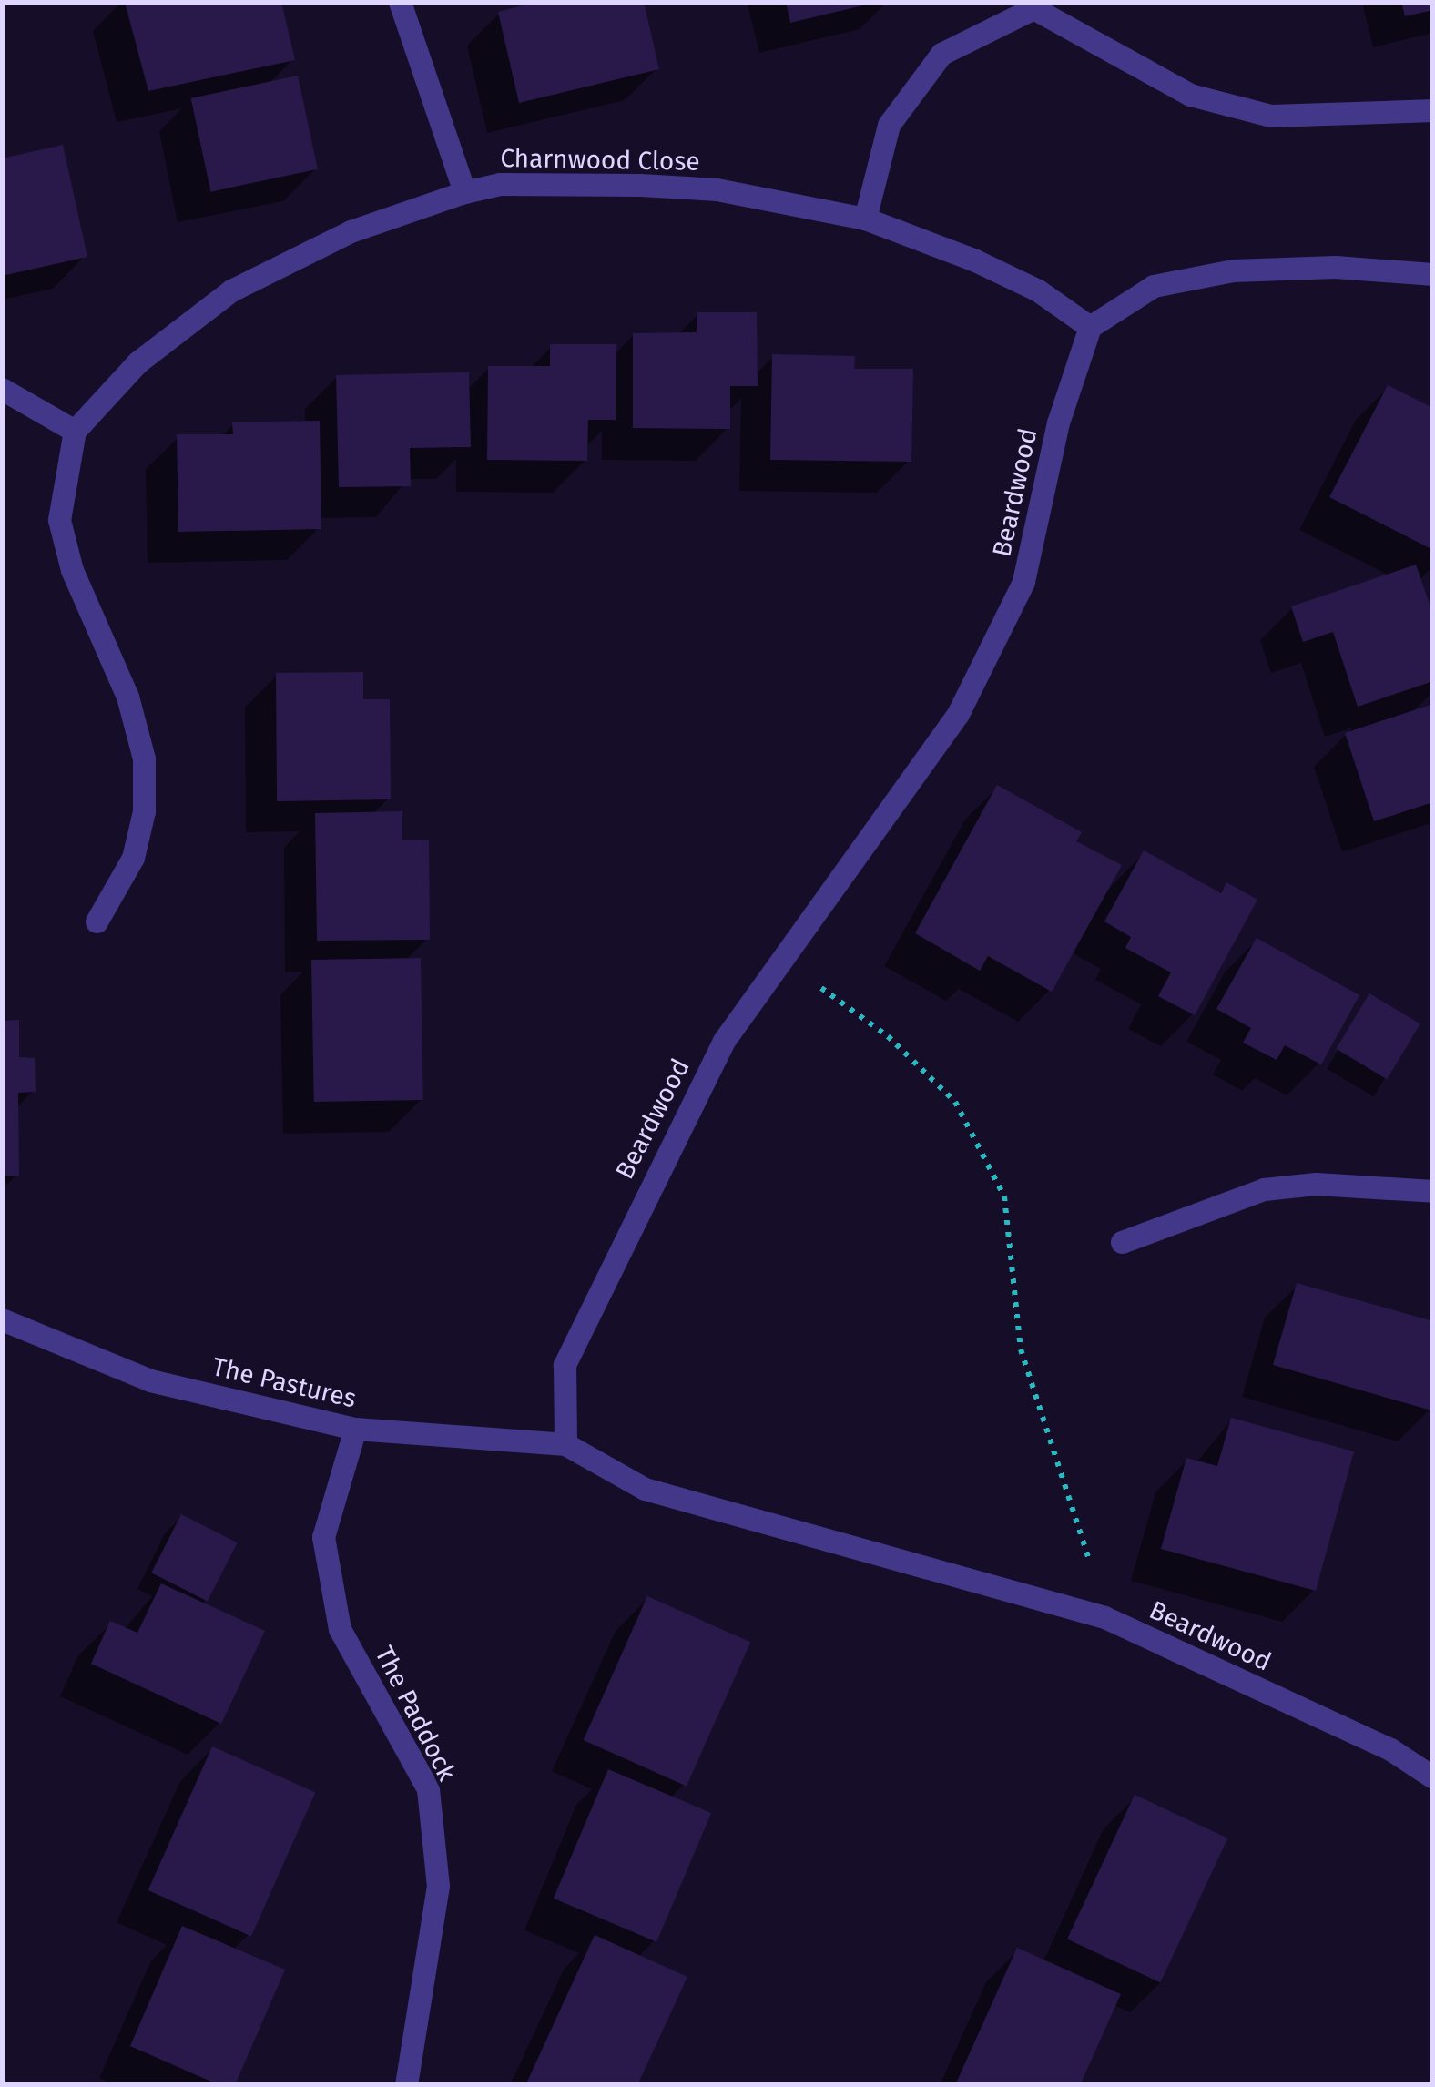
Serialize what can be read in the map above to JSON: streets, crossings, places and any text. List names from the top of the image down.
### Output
{
  "streets": {
    "street": [
      "Charnwood Close",
      "Beardwood",
      "The Pastures",
      "The Paddock"
    ]
  },
  "crossings": [
    ["Charnwood Close", "Beardwood"],
    ["Beardwood", "The Pastures"],
    ["The Pastures", "The Paddock"]
  ]
}
